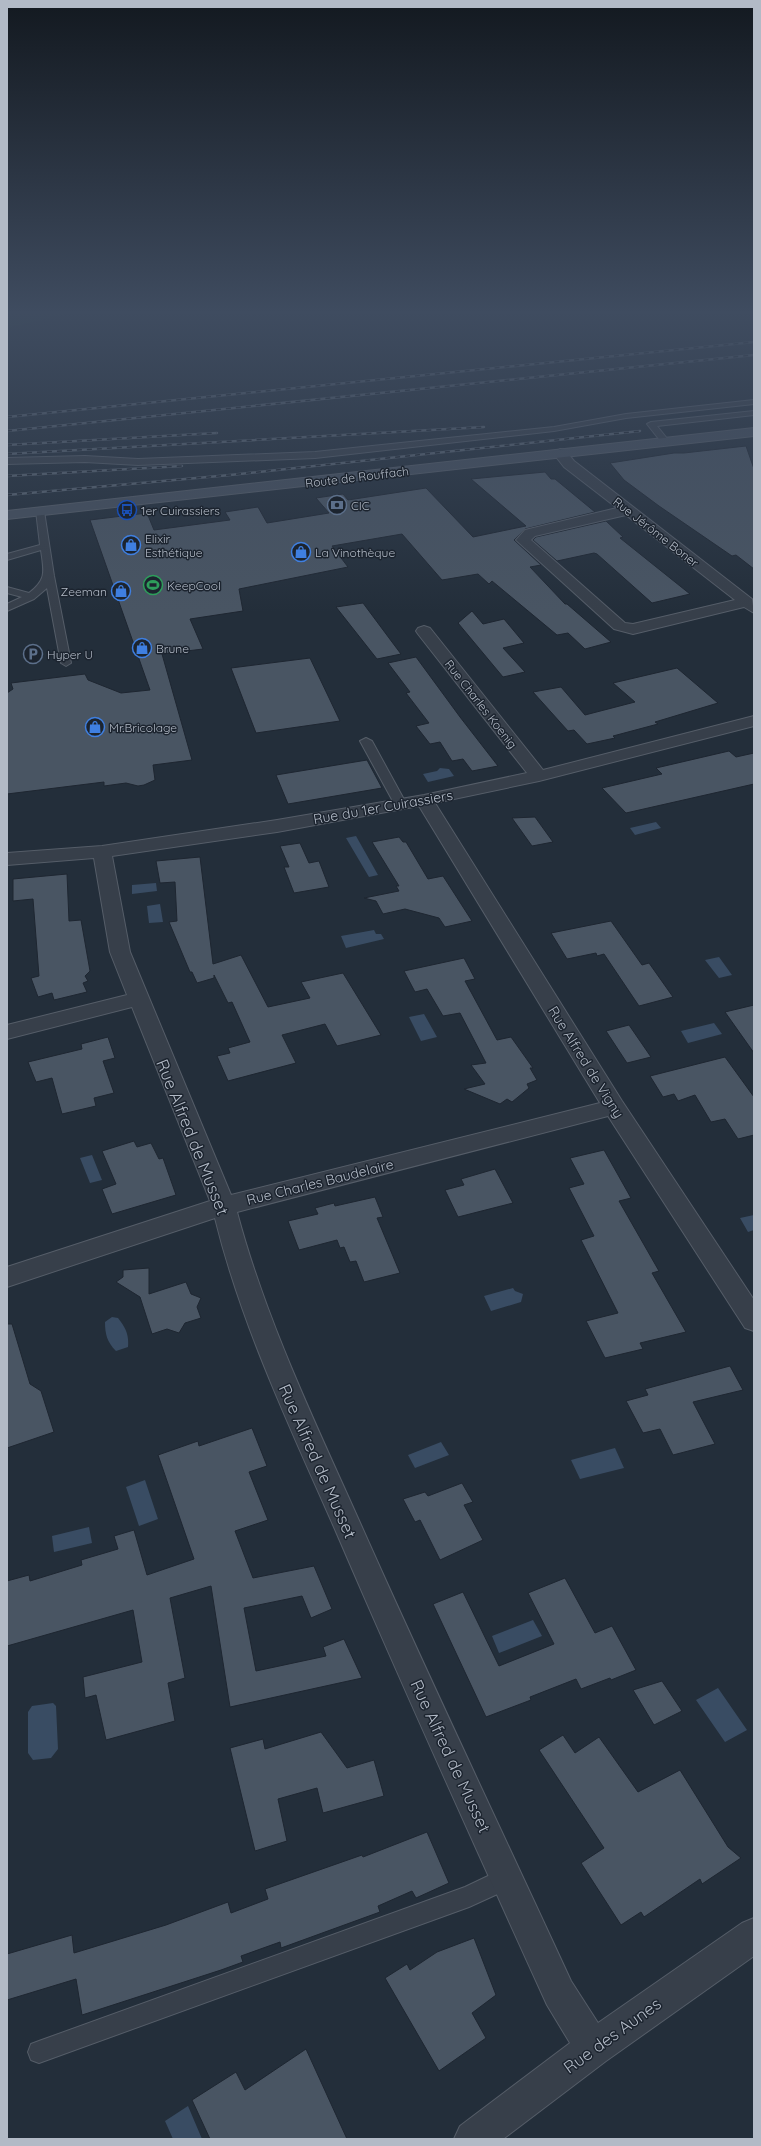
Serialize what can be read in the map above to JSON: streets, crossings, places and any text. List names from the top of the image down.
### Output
{
  "streets": {
    "main road": ["Route de Rouffach"],
    "street": [
      "Rue Jérôme Boner",
      "Rue Charles Koenig",
      "Rue du 1er Cuirassiers",
      "Rue Alfred de Vigny",
      "Rue Alfred de Musset",
      "Rue Charles Baudelaire",
      "Rue des Aunes"
    ]
  },
  "crossings": [
    ["Route de Rouffach", "Rue Jérôme Boner"],
    ["Rue Charles Koenig", "Rue du 1er Cuirassiers"],
    ["Rue du 1er Cuirassiers", "Rue Alfred de Vigny"],
    ["Rue du 1er Cuirassiers", "Rue Alfred de Musset"],
    ["Rue Alfred de Vigny", "Rue Charles Baudelaire"],
    ["Rue Alfred de Musset", "Rue Charles Baudelaire"],
    ["Rue Alfred de Musset", "Rue des Aunes"]
  ],
  "places": {
    "bank": ["CIC"],
    "bus stop": ["1er Cuirassiers"],
    "shop": [
      "Elixir Esthétique",
      "La Vinothèque",
      "Zeeman",
      "Brune",
      "Mr.Bricolage"
    ],
    "sports": ["KeepCool"],
    "parking": ["Hyper U"]
  }
}
